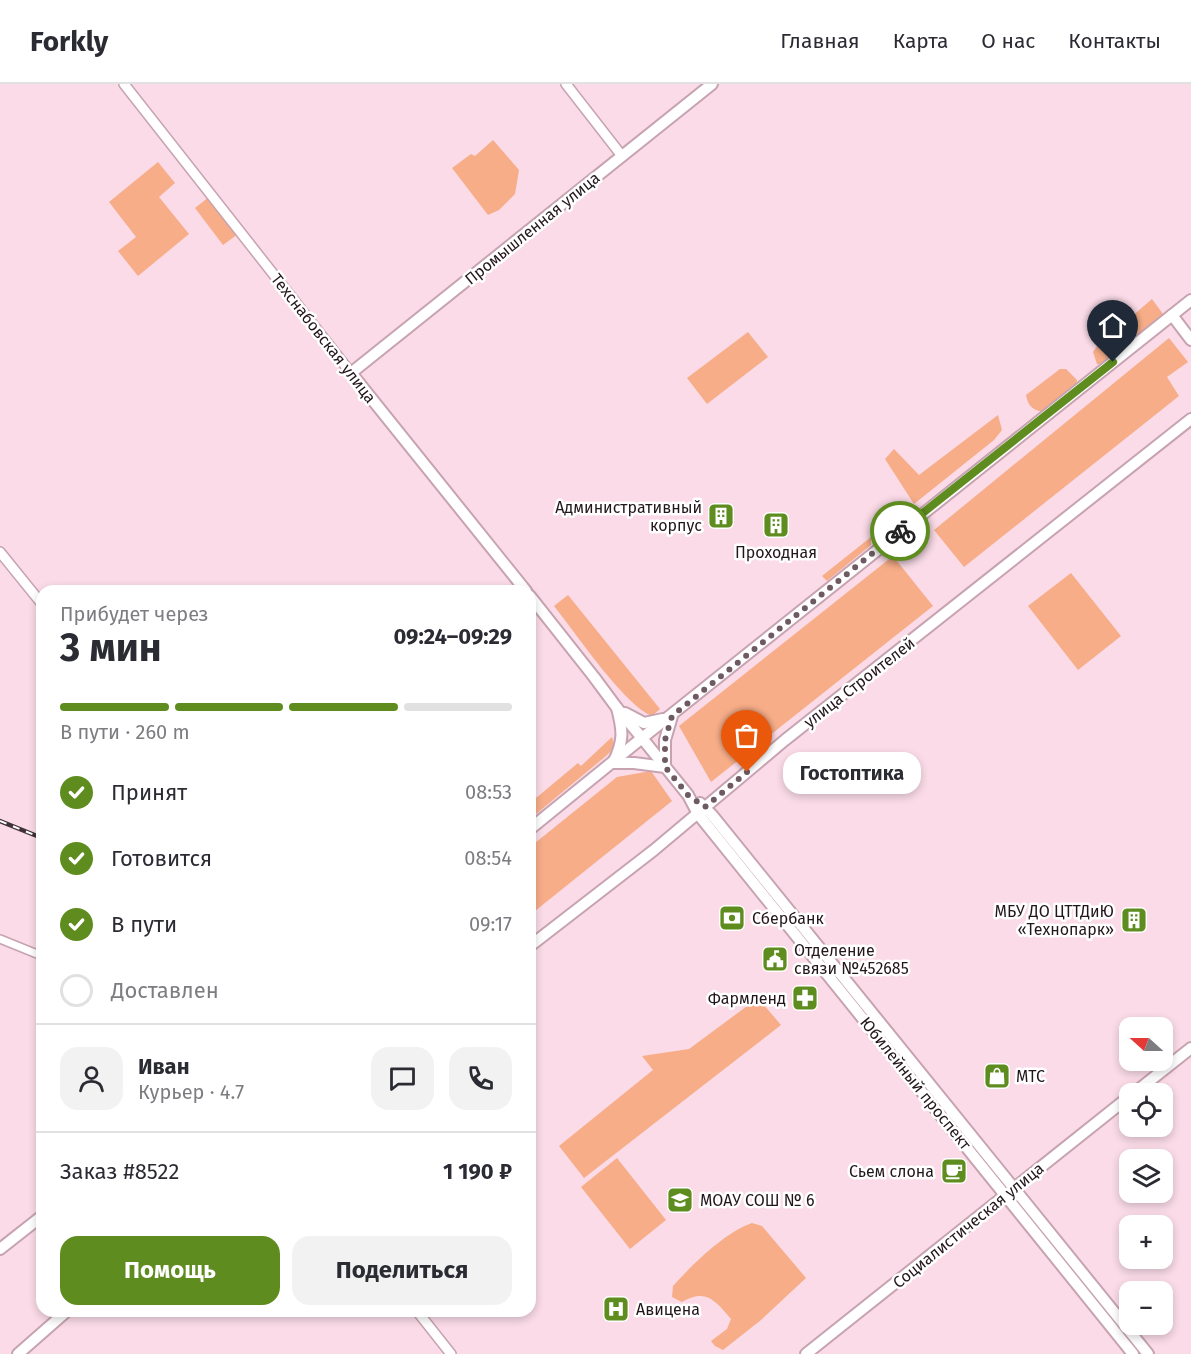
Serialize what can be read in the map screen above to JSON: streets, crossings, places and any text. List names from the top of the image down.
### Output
{
  "streets": {
    "main road": [
      "Промышленная улица",
      "Техснабовская улица",
      "улица Строителей",
      "Социалистическая улица"
    ]
  },
  "crossings": [
    ["Промышленная улица", "Техснабовская улица"]
  ],
  "places": {
    "building": ["Административный корпус", "Проходная", "МБУ ДО ЦТТДиЮ «Технопарк»"],
    "other": ["Гостоптика"],
    "bank": ["Сбербанк"],
    "public building": ["Отделение связи №452685"],
    "pharmacy": ["Фармленд"],
    "shop": ["МТС"],
    "cafe": ["Сьем слона"],
    "school or university": ["МОАУ СОШ № 6"],
    "hospital": ["Авицена"]
  },
  "north": "left",
  "page": {
    "header": "Forkly",
    "nav": [
      "Главная",
      "Карта",
      "О нас",
      "Контакты"
    ],
    "heading": ["3 мин", "Прибудет через", "09:24–09:29"],
    "panel": [
      "Иван",
      "Курьер · 4.7",
      "Заказ #8522",
      "1 190 ₽"
    ],
    "bar": "В пути · 260 m",
    "bubble": "Гостоптика",
    "list": [
      ["Принят", "08:53"],
      ["Готовится", "08:54"],
      ["В пути", "09:17"],
      "Доставлен"
    ],
    "map_buttons": ["+", "−"],
    "buttons": ["Помощь", "Поделиться"]
  }
}
